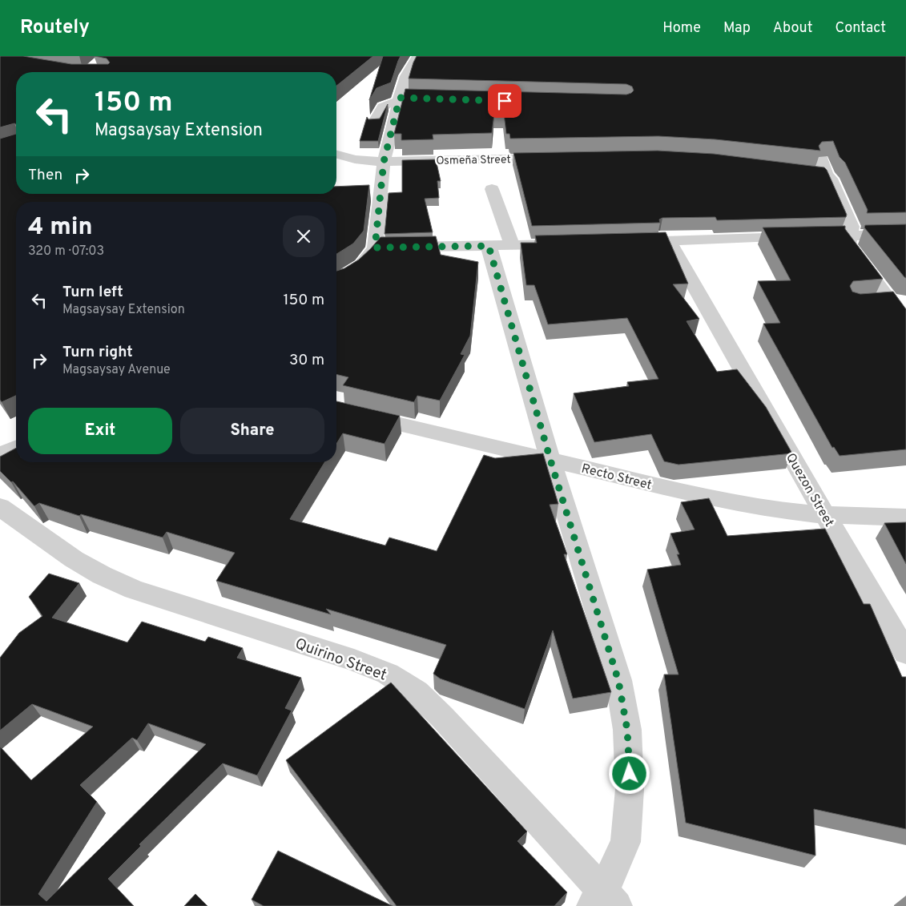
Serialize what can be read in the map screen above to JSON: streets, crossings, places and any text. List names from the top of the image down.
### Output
{
  "streets": {
    "street": [
      "Osmeña Street",
      "Recto Street",
      "Quezon Street",
      "Quirino Street"
    ]
  },
  "crossings": [
    ["Recto Street", "Quezon Street"]
  ],
  "page": {
    "header": "Routely",
    "nav": [
      "Home",
      "Map",
      "About",
      "Contact"
    ],
    "turn": ["150 m", "Magsaysay Extension"],
    "then": "Then",
    "heading": ["4 min", "320 m · 07:03"],
    "list": [
      {
        "name": "Turn left",
        "note": "Magsaysay Extension",
        "value": "150 m"
      },
      {
        "name": "Turn right",
        "note": "Magsaysay Avenue",
        "value": "30 m"
      }
    ],
    "buttons": ["Exit", "Share"]
  }
}
